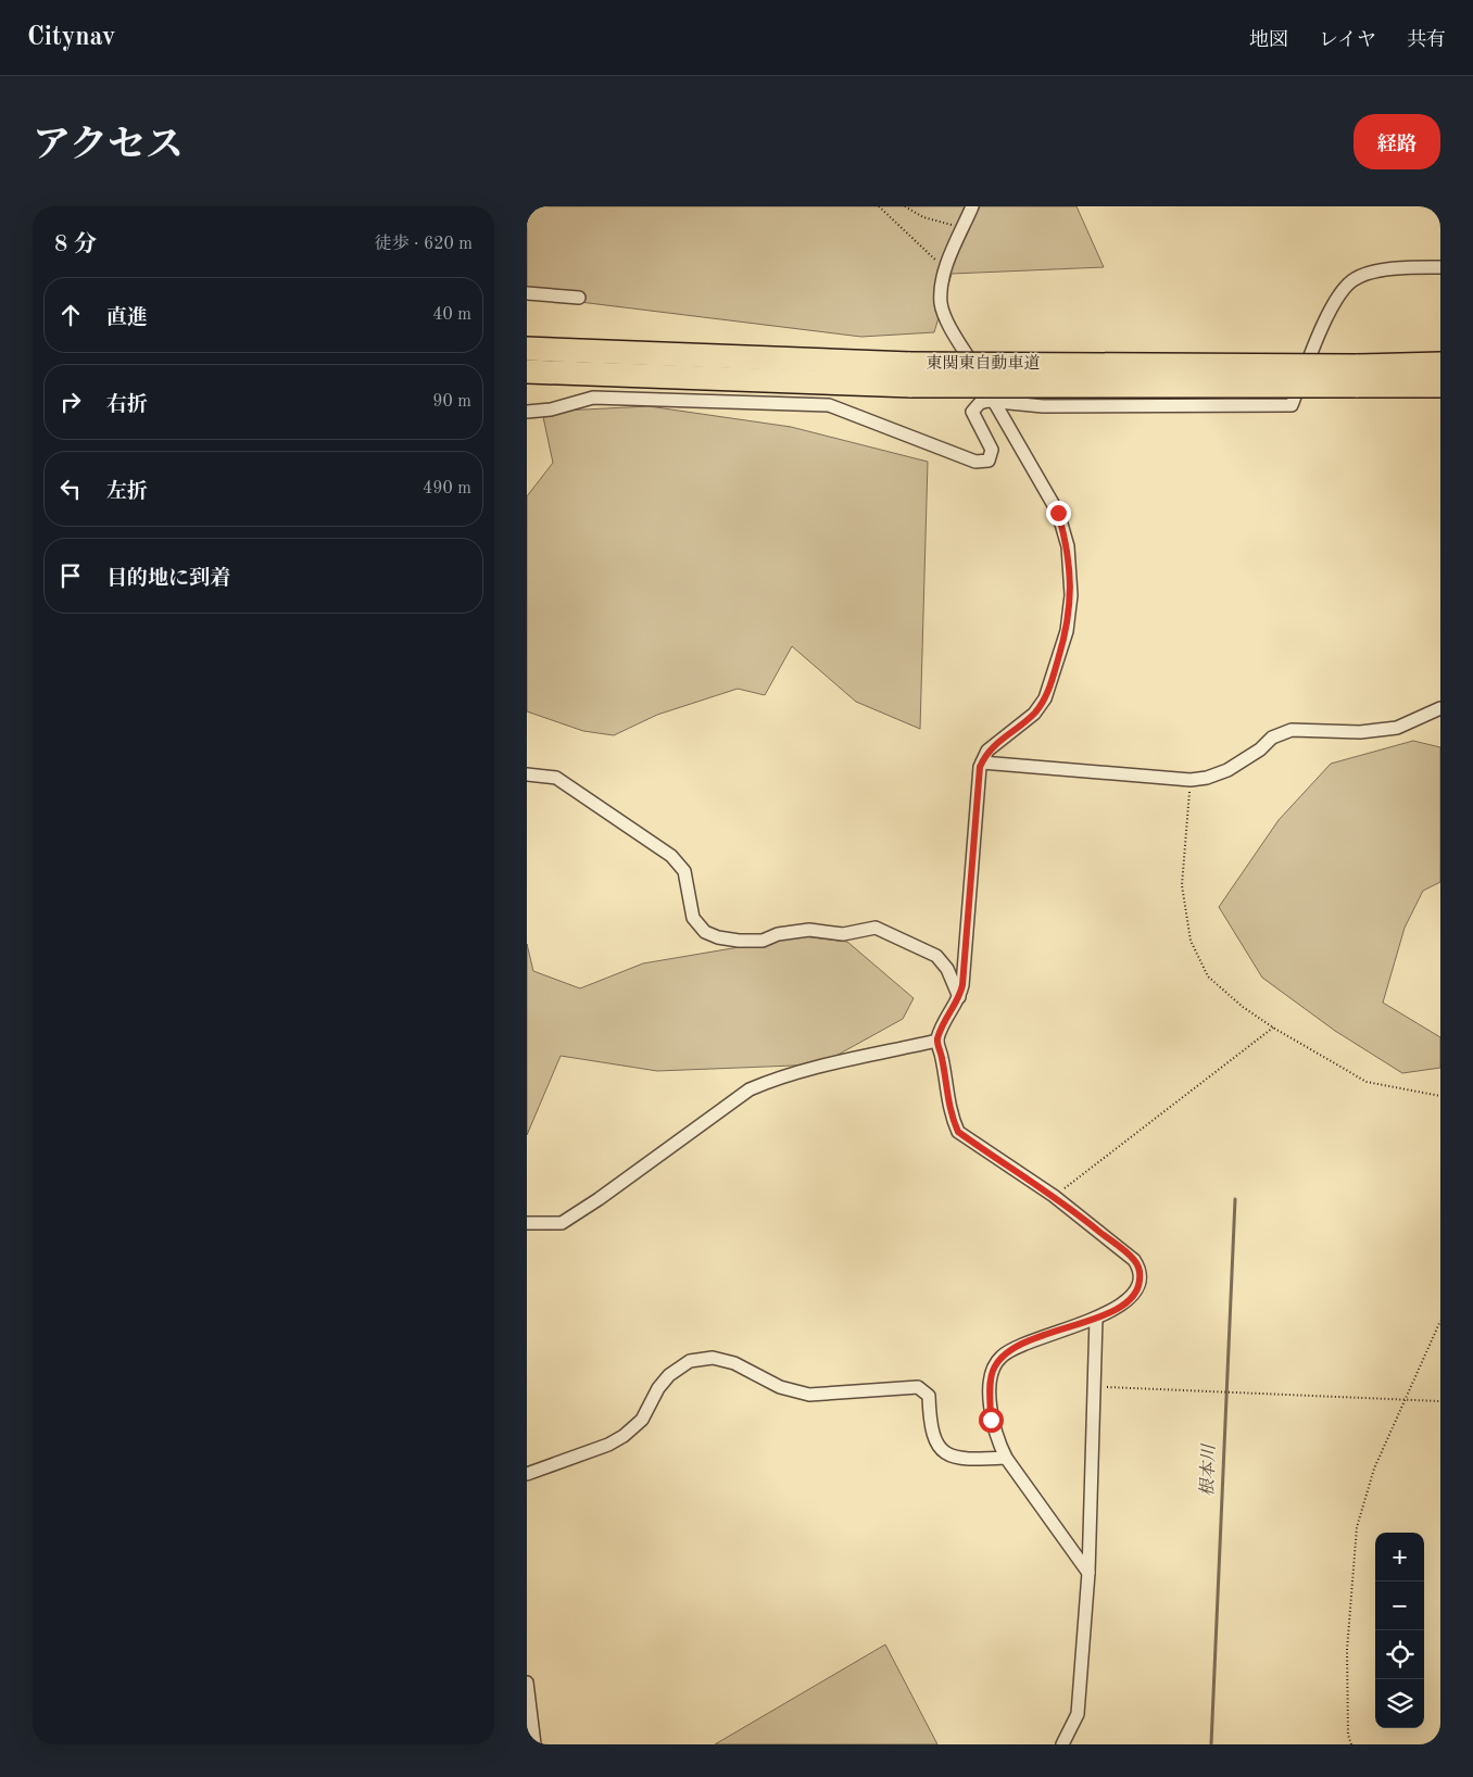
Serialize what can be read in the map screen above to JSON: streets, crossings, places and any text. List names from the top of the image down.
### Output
{
  "streets": {
    "highway": ["東関東自動車道"]
  },
  "water": ["根本川"],
  "page": {
    "header": "Citynav",
    "nav": ["地図", "レイヤ", "共有"],
    "title": "アクセス",
    "buttons": "経路",
    "heading": ["8 分", "徒歩 · 620 m"],
    "list": [
      ["直進", "40 m"],
      ["右折", "90 m"],
      ["左折", "490 m"],
      "目的地に到着"
    ],
    "map_buttons": ["+", "−"]
  }
}
